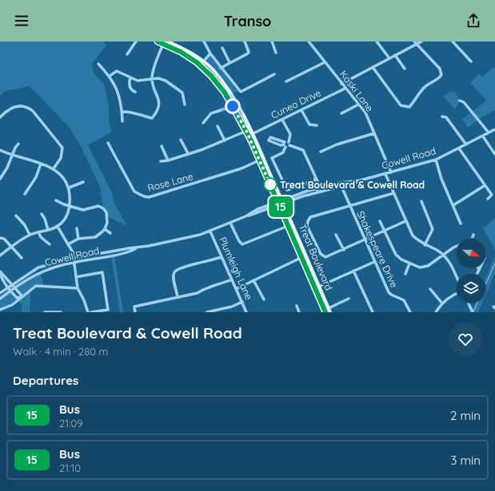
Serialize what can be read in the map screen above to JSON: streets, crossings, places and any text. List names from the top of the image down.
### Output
{
  "streets": {
    "main road": ["Treat Boulevard"],
    "street": [
      "Kaski Lane",
      "Cuneo Drive",
      "Cowell Road",
      "Rose Lane",
      "Shakespeare Drive",
      "Plumleigh Lane"
    ]
  },
  "crossings": [
    ["Kaski Lane", "Cuneo Drive"],
    ["Kaski Lane", "Cowell Road"],
    ["Cuneo Drive", "Treat Boulevard"],
    ["Cowell Road", "Shakespeare Drive"],
    ["Cowell Road", "Treat Boulevard"],
    ["Cowell Road", "Plumleigh Lane"],
    ["Rose Lane", "Treat Boulevard"]
  ],
  "places": ["Treat Boulevard & Cowell Road"],
  "lines": ["bus line 15"],
  "north": "right",
  "page": {
    "header": "Transo",
    "on_map": "15",
    "heading": [
      ["Treat Boulevard & Cowell Road", "Walk · 4 min · 280 m"],
      "Departures"
    ],
    "list": [
      {
        "mark": "15",
        "name": "Bus",
        "note": "21:09",
        "value": "2 min"
      },
      {
        "mark": "15",
        "name": "Bus",
        "note": "21:10",
        "value": "3 min"
      }
    ]
  }
}
